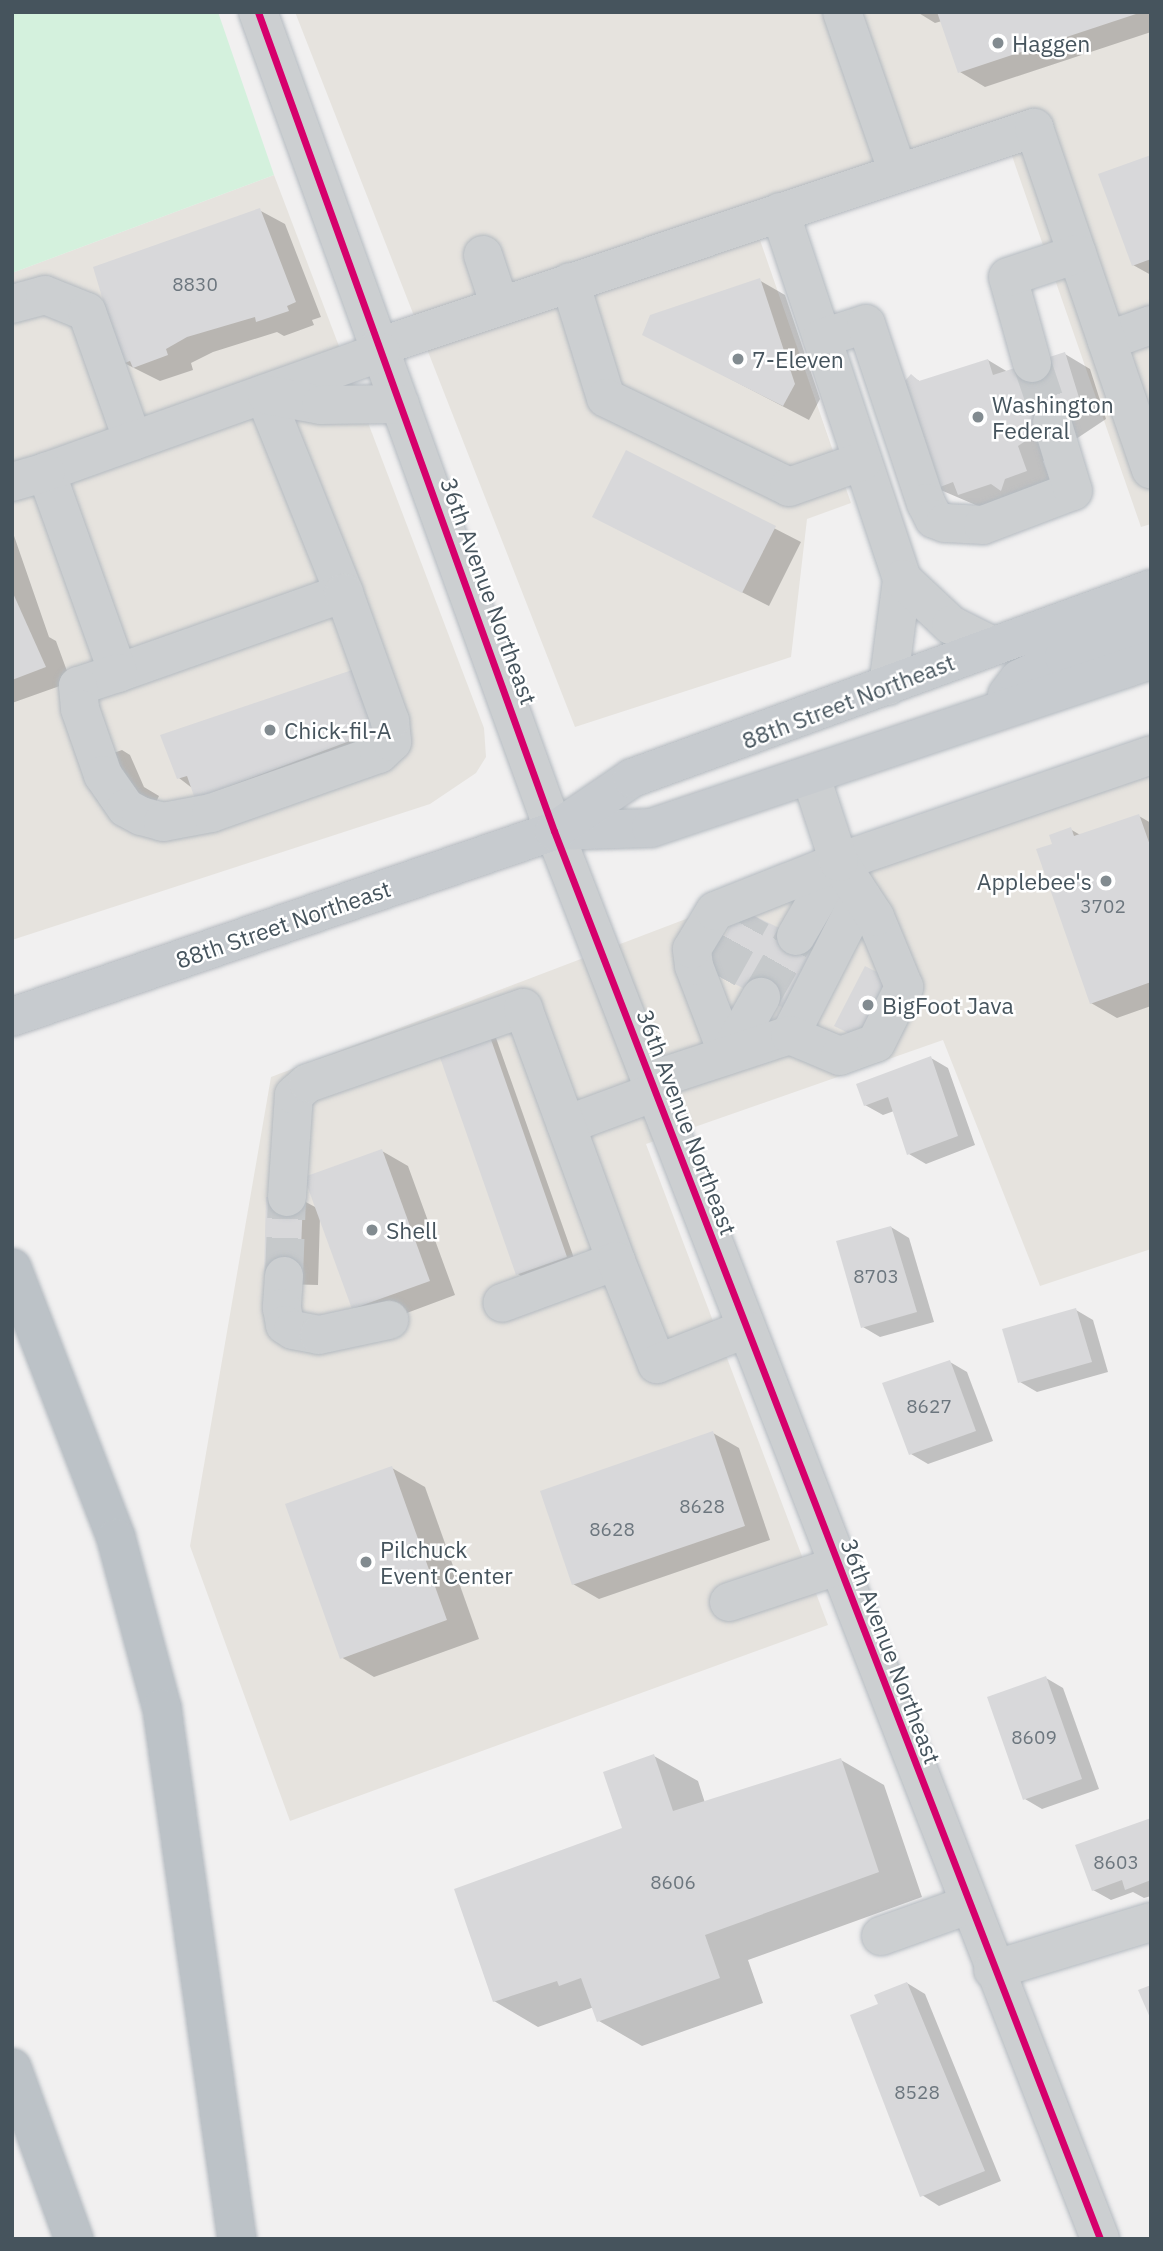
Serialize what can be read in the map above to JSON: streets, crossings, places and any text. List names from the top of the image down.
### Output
{
  "streets": {
    "main road": ["88th Street Northeast"],
    "street": ["36th Avenue Northeast"]
  },
  "crossings": [
    ["36th Avenue Northeast", "88th Street Northeast"]
  ],
  "places": [
    "Haggen",
    "7-Eleven",
    "Washington Federal",
    "Chick-fil-A",
    "Applebee's",
    "BigFoot Java",
    "Shell",
    "Pilchuck Event Center"
  ],
  "house_numbers": [
    "8830",
    "3702",
    "8703",
    "8627",
    "8628",
    "8628",
    "8609",
    "8603",
    "8606",
    "8528"
  ]
}
